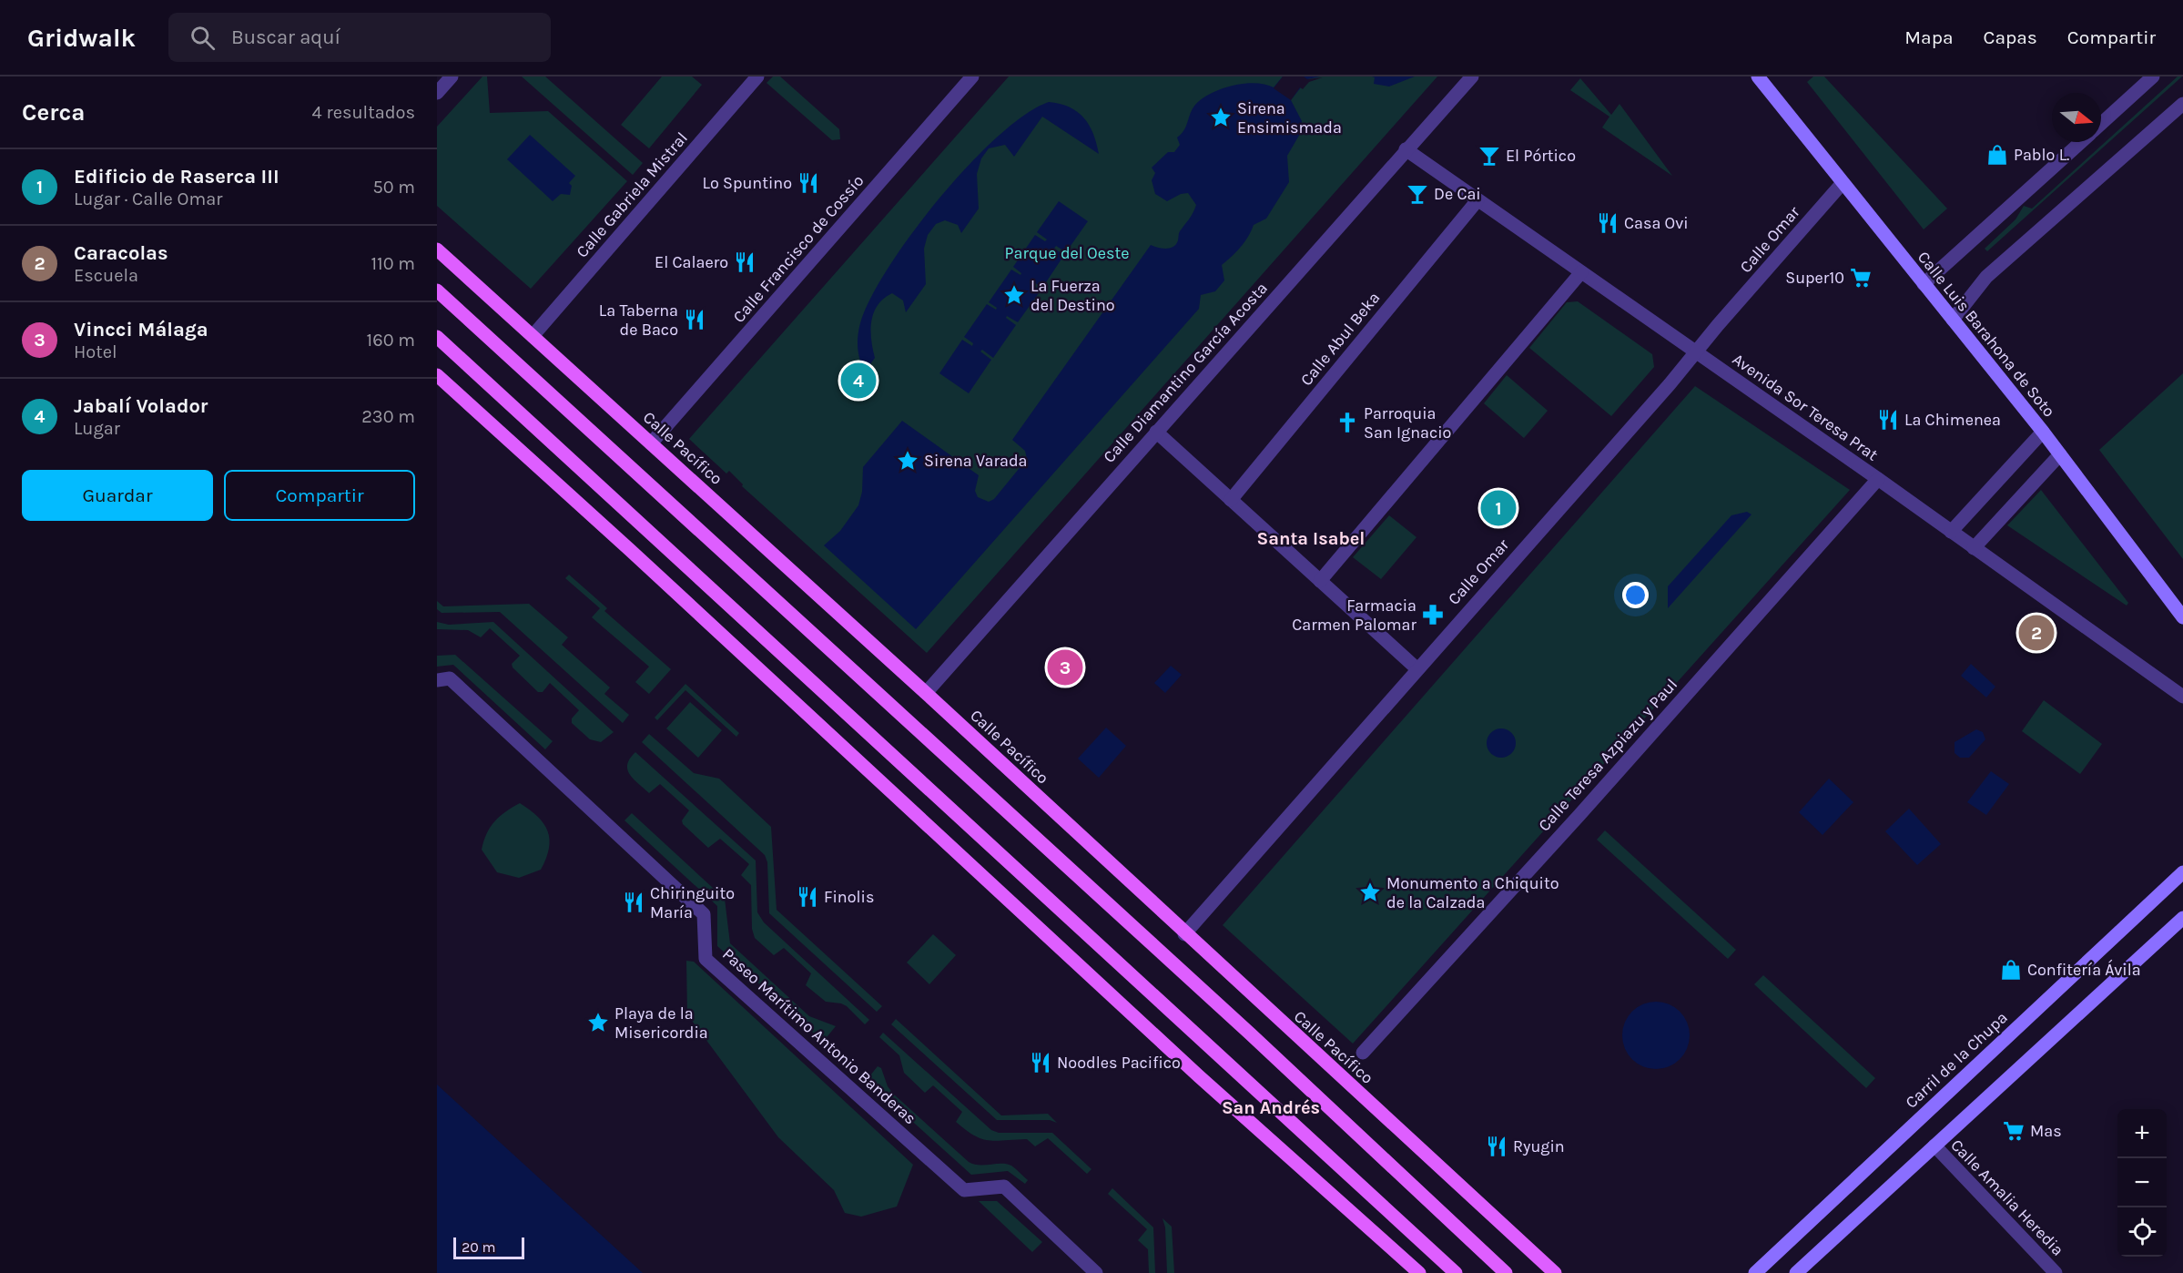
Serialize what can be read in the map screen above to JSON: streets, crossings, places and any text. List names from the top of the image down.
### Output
{
  "streets": {
    "main road": ["Calle Luis Barahona de Soto", "Calle Pacífico", "Carril de la Chupa"],
    "street": [
      "Calle Gabriela Mistral",
      "Calle Omar",
      "Calle Francisco de Cossío",
      "Calle Abul Beka",
      "Calle Diamantino García Acosta",
      "Avenida Sor Teresa Prat",
      "Calle Teresa Azpiazu y Paul",
      "Paseo Marítimo Antonio Banderas",
      "Calle Amalia Heredia"
    ]
  },
  "crossings": [
    ["Calle Gabriela Mistral", "Calle Pacífico"],
    ["Calle Omar", "Calle Luis Barahona de Soto"],
    ["Calle Omar", "Avenida Sor Teresa Prat"],
    ["Calle Omar", "Calle Pacífico"],
    ["Calle Francisco de Cossío", "Calle Pacífico"],
    ["Calle Abul Beka", "Avenida Sor Teresa Prat"],
    ["Calle Diamantino García Acosta", "Avenida Sor Teresa Prat"],
    ["Calle Diamantino García Acosta", "Calle Pacífico"],
    ["Avenida Sor Teresa Prat", "Calle Teresa Azpiazu y Paul"]
  ],
  "districts": ["Santa Isabel", "San Andrés"],
  "parks": ["Parque del Oeste"],
  "places": {
    "place": [
      "Sirena Ensimismada",
      "La Fuerza del Destino",
      "Sirena Varada",
      "Monumento a Chiquito de la Calzada",
      "Playa de la Misericordia"
    ],
    "shop": ["Pablo L.", "Confitería Ávila"],
    "bar": ["El Pórtico", "De Cai"],
    "restaurant": [
      "Lo Spuntino",
      "Casa Ovi",
      "El Calaero",
      "La Taberna de Baco",
      "La Chimenea",
      "Finolis",
      "Chiringuito María",
      "Noodles Pacifico",
      "Ryugin"
    ],
    "supermarket": ["Super10", "Mas"],
    "church": ["Parroquia San Ignacio"],
    "pharmacy": ["Farmacia Carmen Palomar"]
  },
  "scale_bar": "20 m",
  "north": "right",
  "page": {
    "header": "Gridwalk",
    "search": "Buscar aquí",
    "nav": ["Mapa", "Capas", "Compartir"],
    "heading": ["Cerca", "4 resultados"],
    "list": [
      {
        "mark": "1",
        "name": "Edificio de Raserca III",
        "note": "Lugar · Calle Omar",
        "value": "50 m"
      },
      {
        "mark": "2",
        "name": "Caracolas",
        "note": "Escuela",
        "value": "110 m"
      },
      {
        "mark": "3",
        "name": "Vincci Málaga",
        "note": "Hotel",
        "value": "160 m"
      },
      {
        "mark": "4",
        "name": "Jabalí Volador",
        "note": "Lugar",
        "value": "230 m"
      }
    ],
    "pins": [
      "4",
      "1",
      "2",
      "3"
    ],
    "buttons": ["Guardar", "Compartir"],
    "map_buttons": ["+", "−"],
    "scale": "20 m"
  }
}
